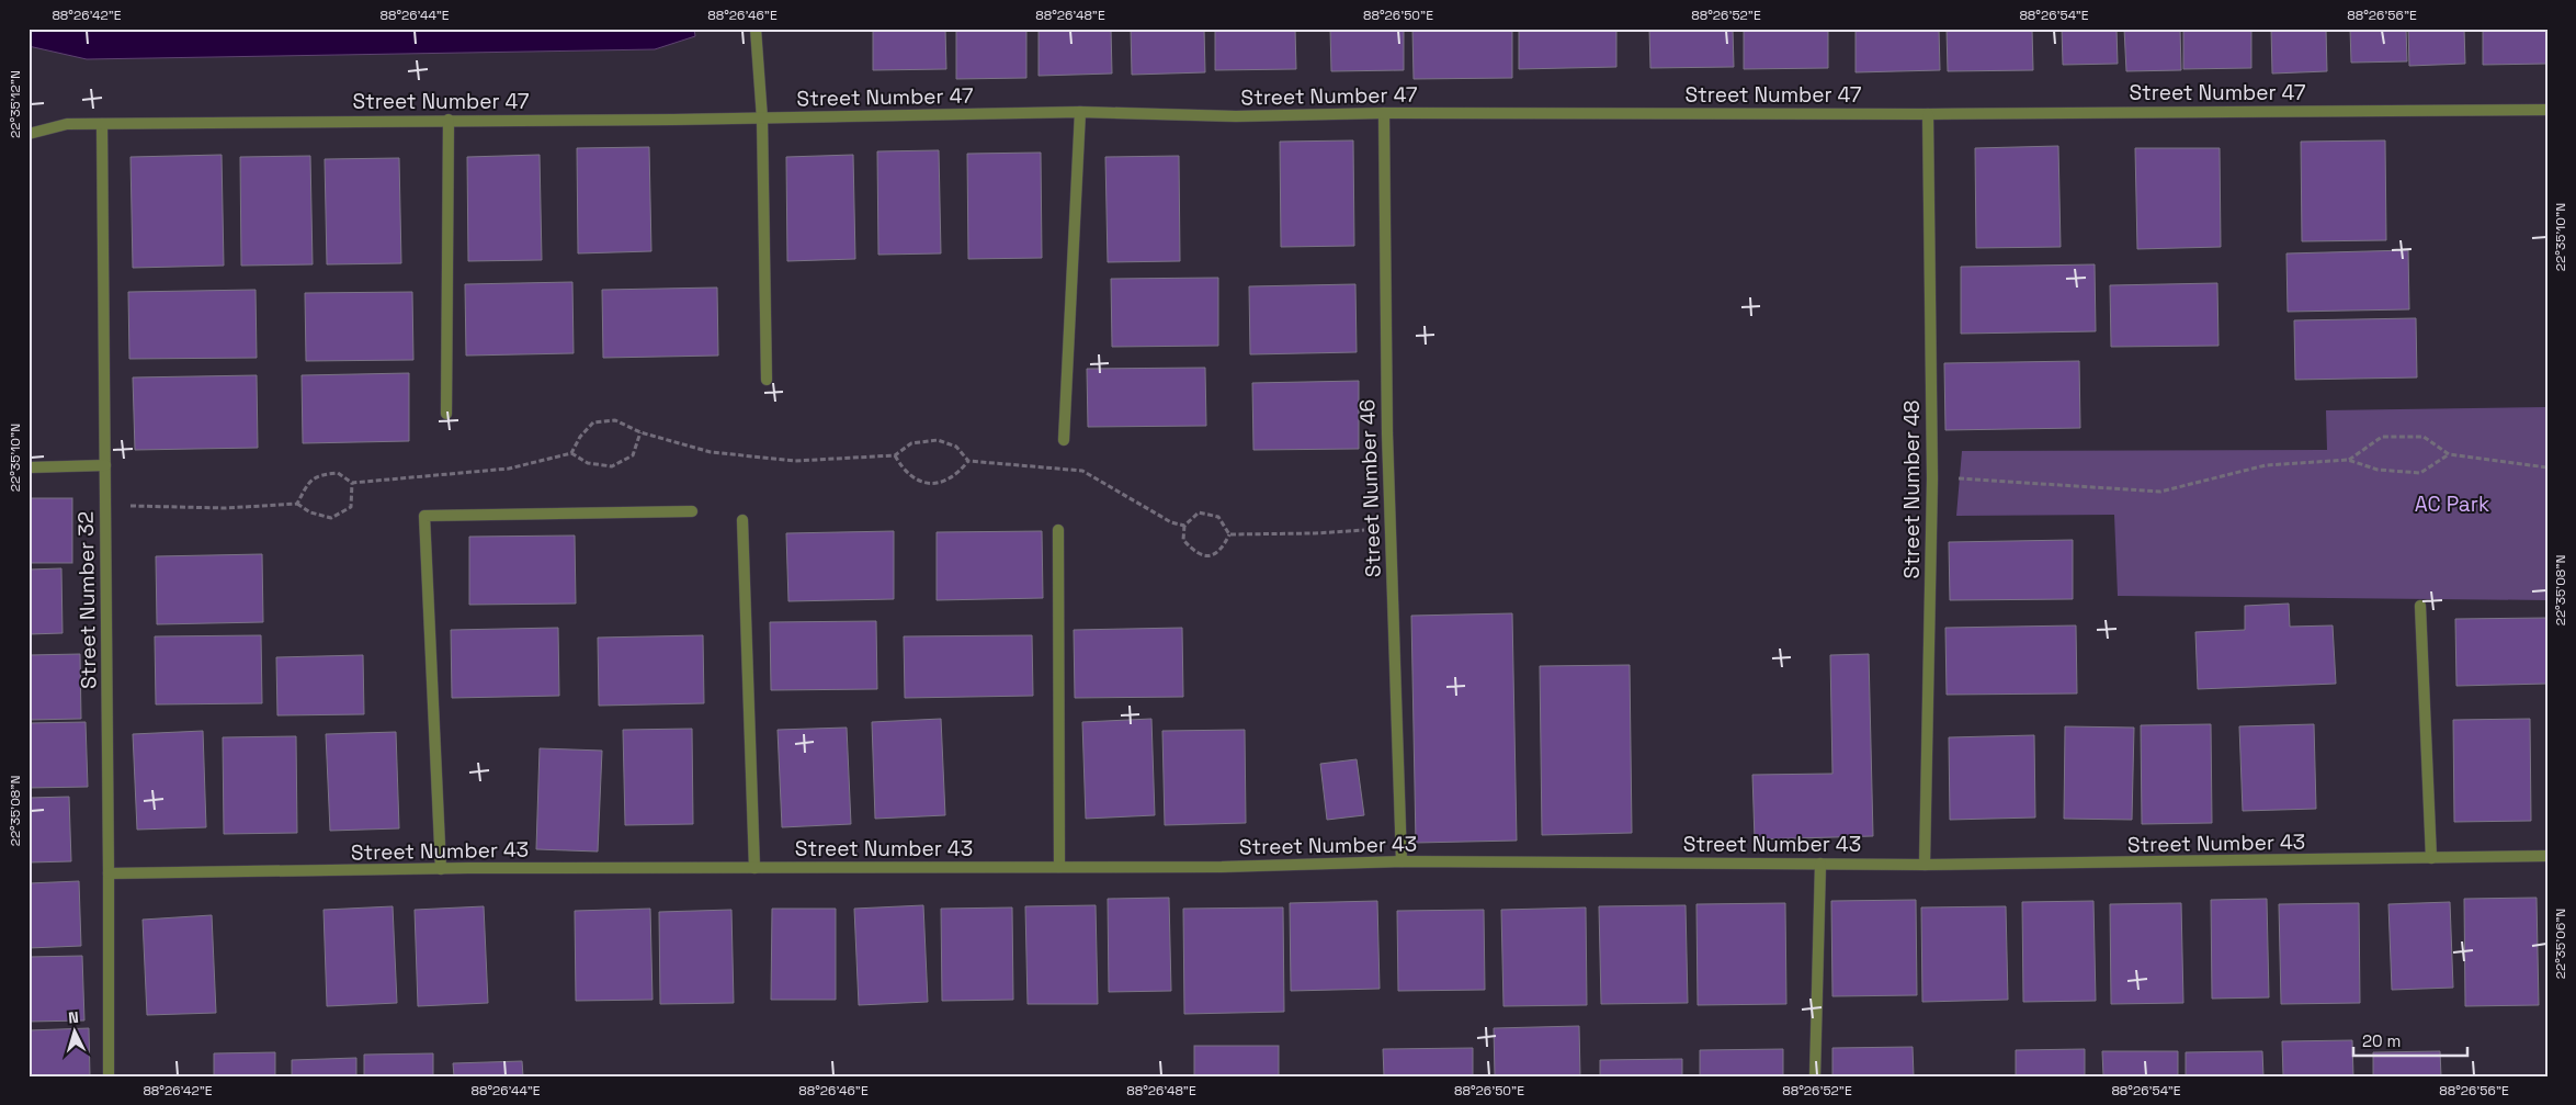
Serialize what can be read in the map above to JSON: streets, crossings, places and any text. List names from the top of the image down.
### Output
{
  "streets": {
    "street": [
      "Street Number 47",
      "Street Number 46",
      "Street Number 48",
      "Street Number 32",
      "Street Number 43"
    ]
  },
  "crossings": [
    ["Street Number 47", "Street Number 46"],
    ["Street Number 47", "Street Number 48"],
    ["Street Number 47", "Street Number 32"],
    ["Street Number 46", "Street Number 43"],
    ["Street Number 48", "Street Number 43"],
    ["Street Number 32", "Street Number 43"]
  ],
  "parks": ["AC Park"],
  "scale_bar": "20 m",
  "north": "top",
  "coordinates": [
    "88°26'42\"E",
    "88°26'44\"E",
    "88°26'46\"E",
    "88°26'48\"E",
    "88°26'50\"E",
    "88°26'52\"E",
    "88°26'54\"E",
    "88°26'56\"E",
    "22°35'12\"N",
    "22°35'10\"N",
    "22°35'08\"N",
    "22°35'06\"N"
  ]
}
